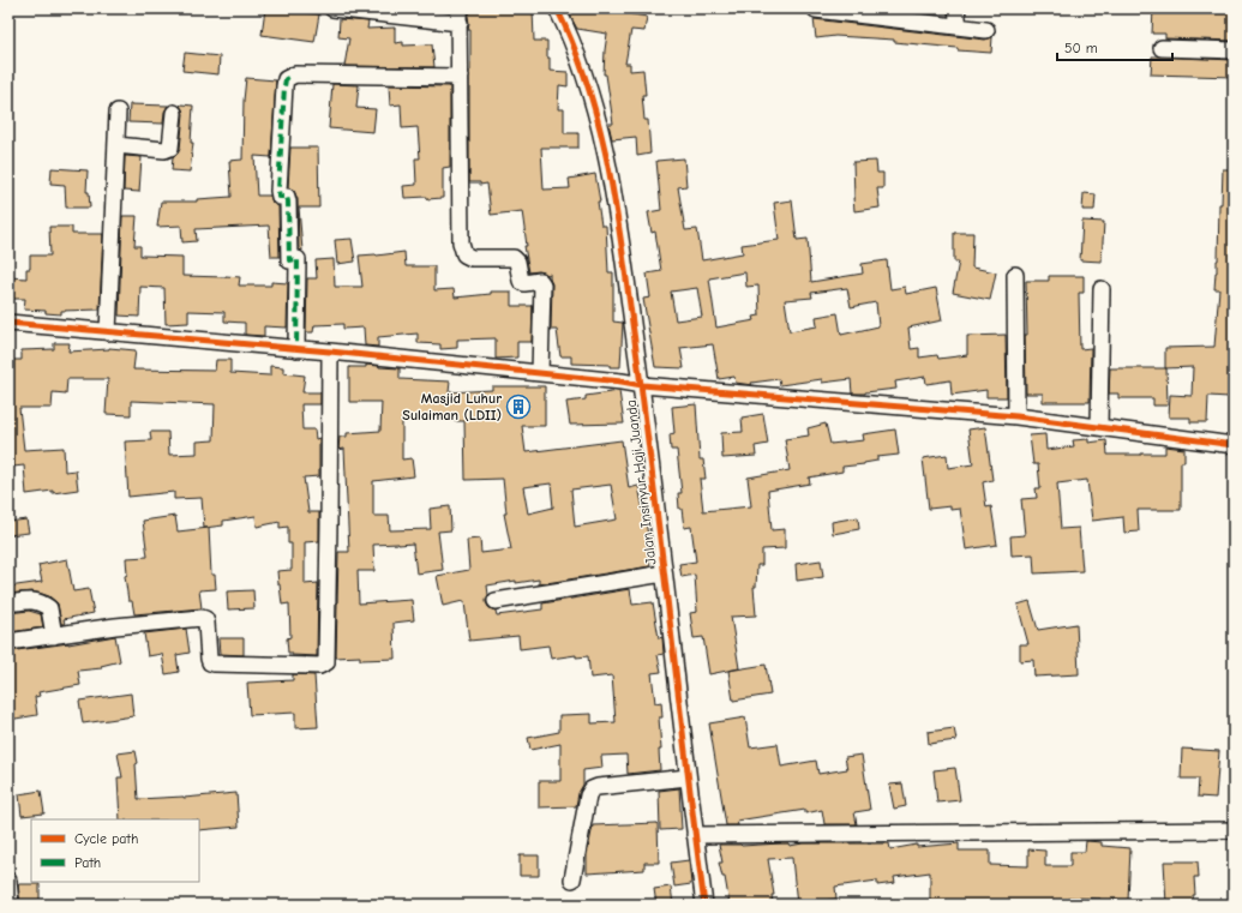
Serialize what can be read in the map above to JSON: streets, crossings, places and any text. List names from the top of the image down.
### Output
{
  "streets": {
    "street": ["Jalan Insinyur Haji Juanda"]
  },
  "places": {
    "building": ["Masjid Luhur Sulaiman (LDII)"]
  },
  "legend": ["Cycle path", "Path"],
  "scale_bar": "50 m"
}
